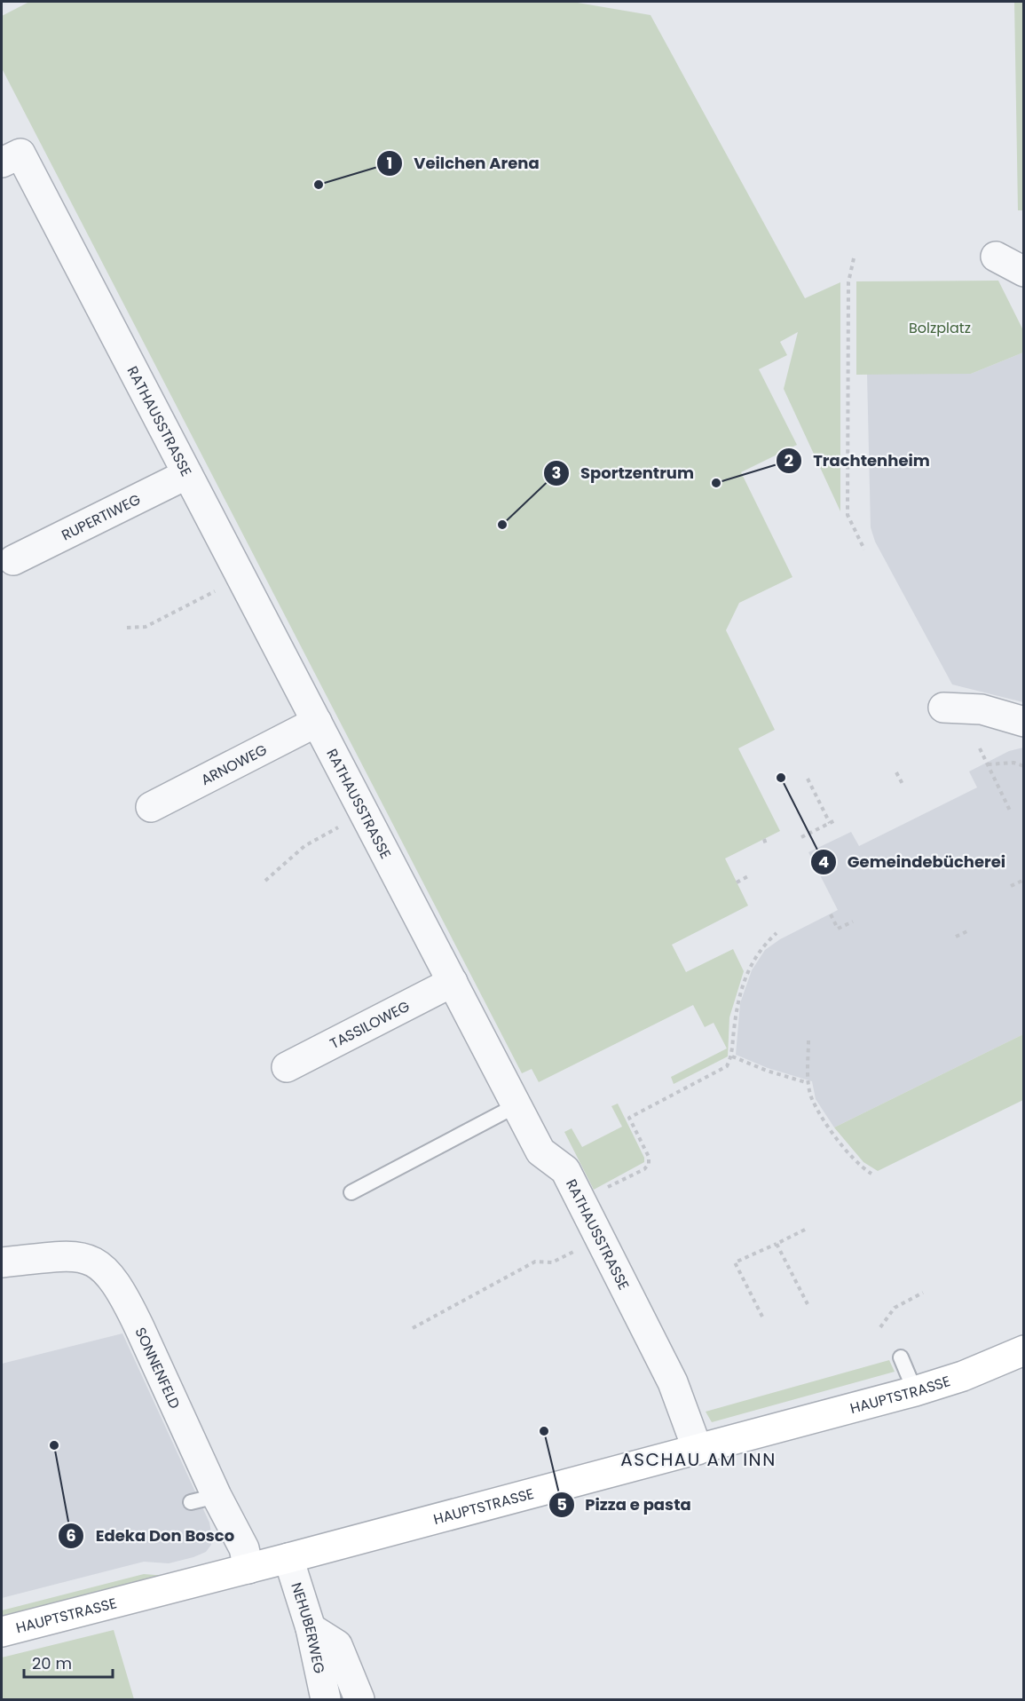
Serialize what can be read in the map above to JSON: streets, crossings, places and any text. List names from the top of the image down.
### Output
{
  "streets": {
    "main road": ["HAUPTSTRASSE"],
    "street": [
      "RATHAUSSTRASSE",
      "RUPERTIWEG",
      "ARNOWEG",
      "TASSILOWEG",
      "SONNENFELD",
      "NEHUBERWEG"
    ]
  },
  "crossings": [
    ["RATHAUSSTRASSE", "RUPERTIWEG"],
    ["RATHAUSSTRASSE", "ARNOWEG"],
    ["RATHAUSSTRASSE", "TASSILOWEG"],
    ["RATHAUSSTRASSE", "HAUPTSTRASSE"],
    ["SONNENFELD", "HAUPTSTRASSE"],
    ["HAUPTSTRASSE", "NEHUBERWEG"]
  ],
  "districts": ["ASCHAU AM INN"],
  "parks": ["Bolzplatz"],
  "places": [
    "Veilchen Arena",
    "Trachtenheim",
    "Sportzentrum",
    "Gemeindebücherei",
    "Pizza e pasta",
    "Edeka Don Bosco"
  ],
  "scale_bar": "20 m"
}
